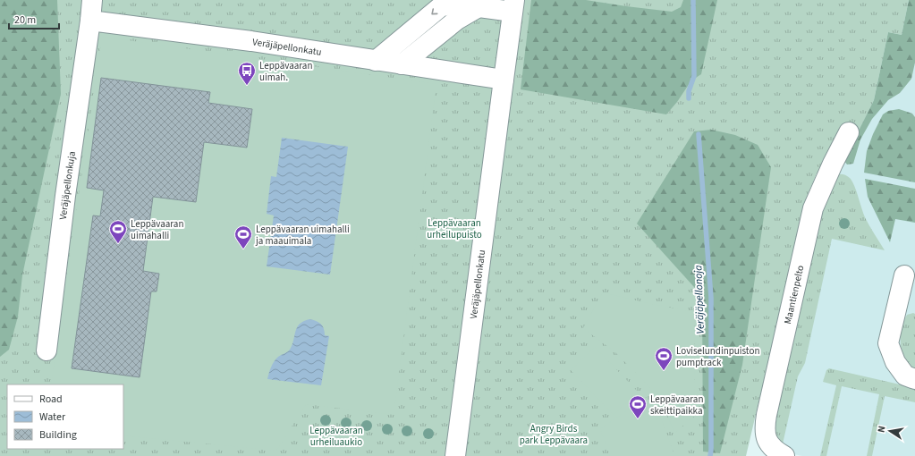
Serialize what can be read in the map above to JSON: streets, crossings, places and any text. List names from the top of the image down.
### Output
{
  "streets": {
    "street": ["Veräjäpellonkatu", "Veräjäpellonkuja", "Maantienpelto"]
  },
  "crossings": [
    ["Veräjäpellonkatu", "Veräjäpellonkuja"]
  ],
  "water": ["Veräjäpellonoja"],
  "parks": ["Leppävaaran urheilupuisto", "Angry Birds park Leppävaara", "Leppävaaran urheiluaukio"],
  "places": {
    "bus stop": ["Leppävaaran uimah."],
    "sports": [
      "Leppävaaran uimahalli",
      "Leppävaaran uimahalli ja maauimala",
      "Loviselundinpuiston pumptrack",
      "Leppävaaran skeittipaikka"
    ]
  },
  "legend": ["Road", "Water", "Building"],
  "scale_bar": "20 m",
  "north": "left"
}
